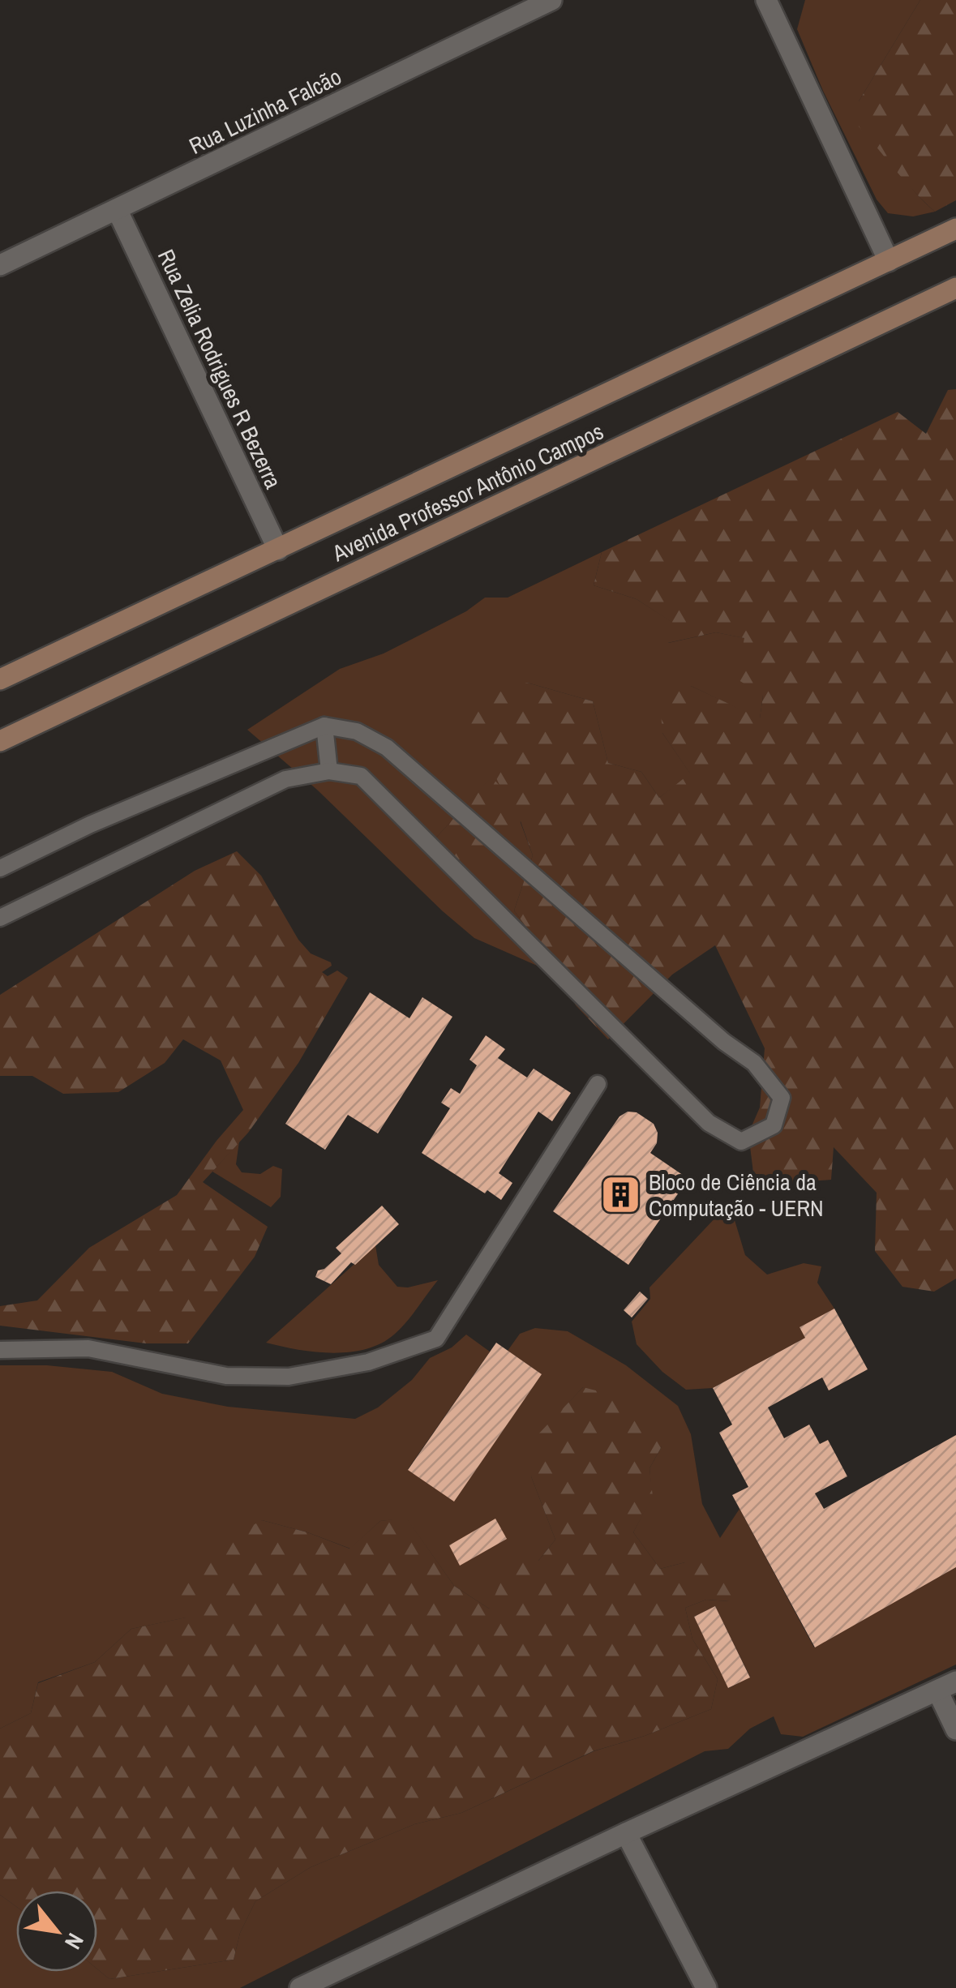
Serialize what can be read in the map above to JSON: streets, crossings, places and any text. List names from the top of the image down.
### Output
{
  "streets": {
    "street": ["Rua Luzinha Falcão", "Rua Zelia Rodrigues R Bezerra", "Avenida Professor Antônio Campos"]
  },
  "crossings": [
    ["Rua Luzinha Falcão", "Rua Zelia Rodrigues R Bezerra"],
    ["Rua Zelia Rodrigues R Bezerra", "Avenida Professor Antônio Campos"]
  ],
  "places": {
    "building": ["Bloco de Ciência da Computação - UERN"]
  },
  "north": "bottom right"
}
